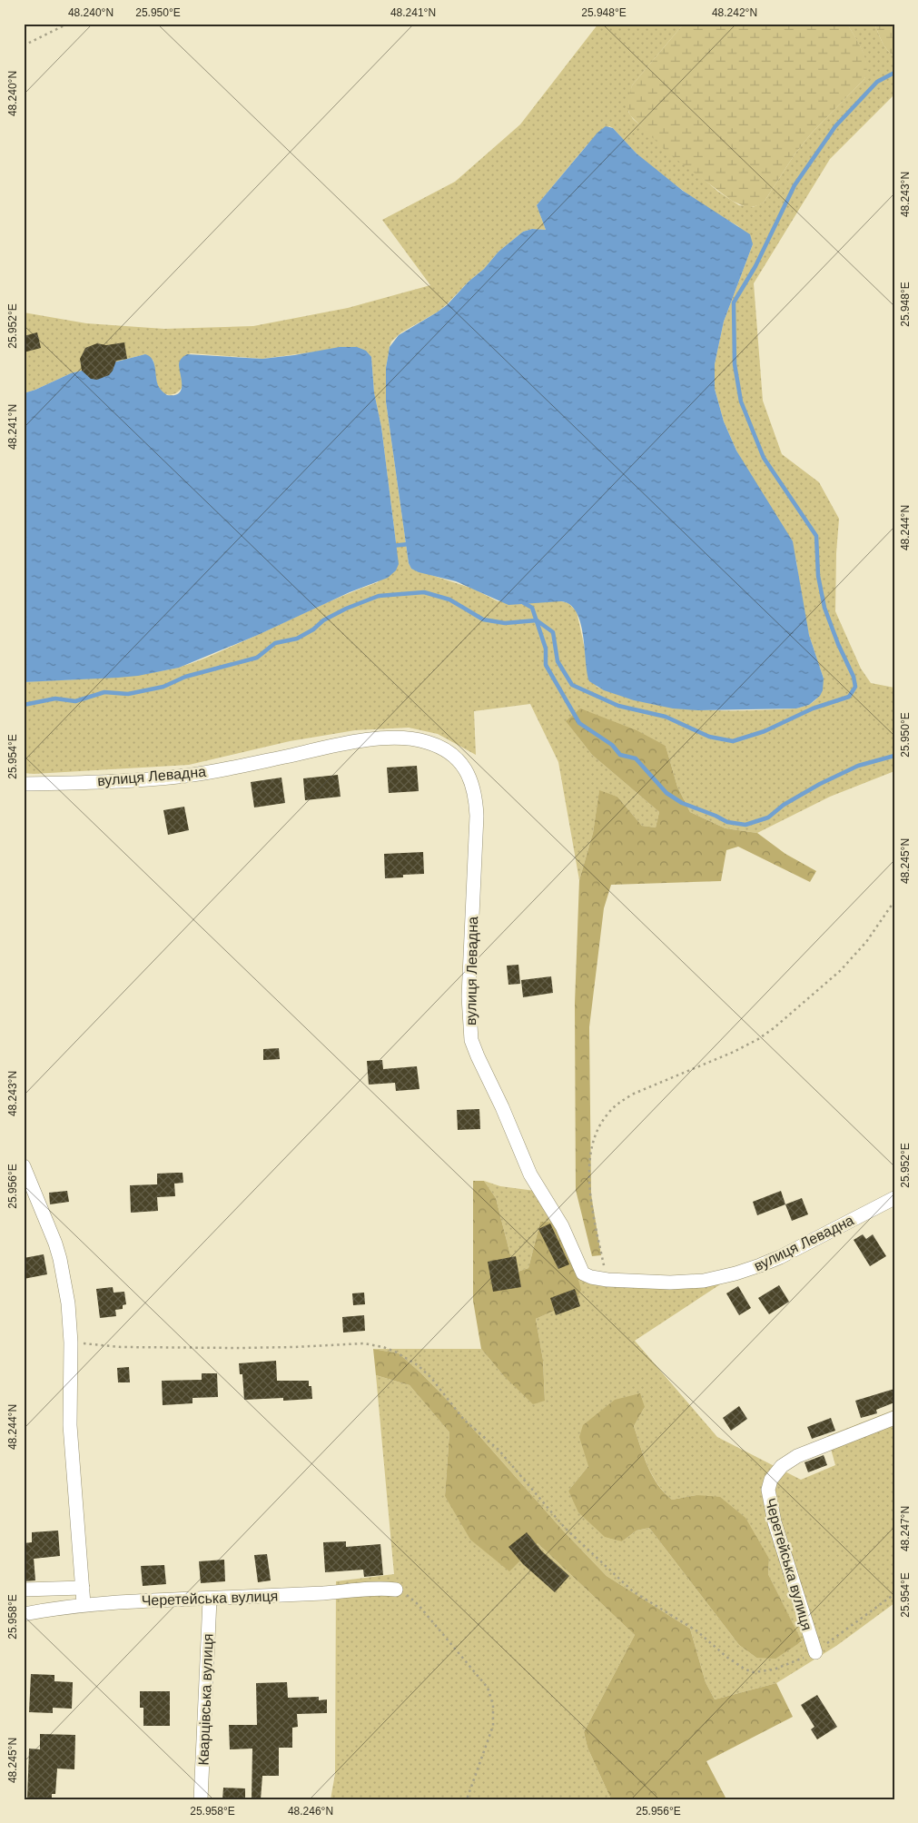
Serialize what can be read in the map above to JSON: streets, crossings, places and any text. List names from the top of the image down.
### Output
{
  "streets": {
    "street": ["вулиця Левадна", "Черетейська вулиця", "Кварцівська вулиця"]
  },
  "crossings": [
    ["Черетейська вулиця", "Кварцівська вулиця"]
  ],
  "coordinates": [
    "48.240°N",
    "25.950°E",
    "48.241°N",
    "25.948°E",
    "48.242°N",
    "48.243°N",
    "25.952°E",
    "48.244°N",
    "25.954°E",
    "48.245°N",
    "25.956°E",
    "48.247°N",
    "25.958°E",
    "48.246°N"
  ]
}
